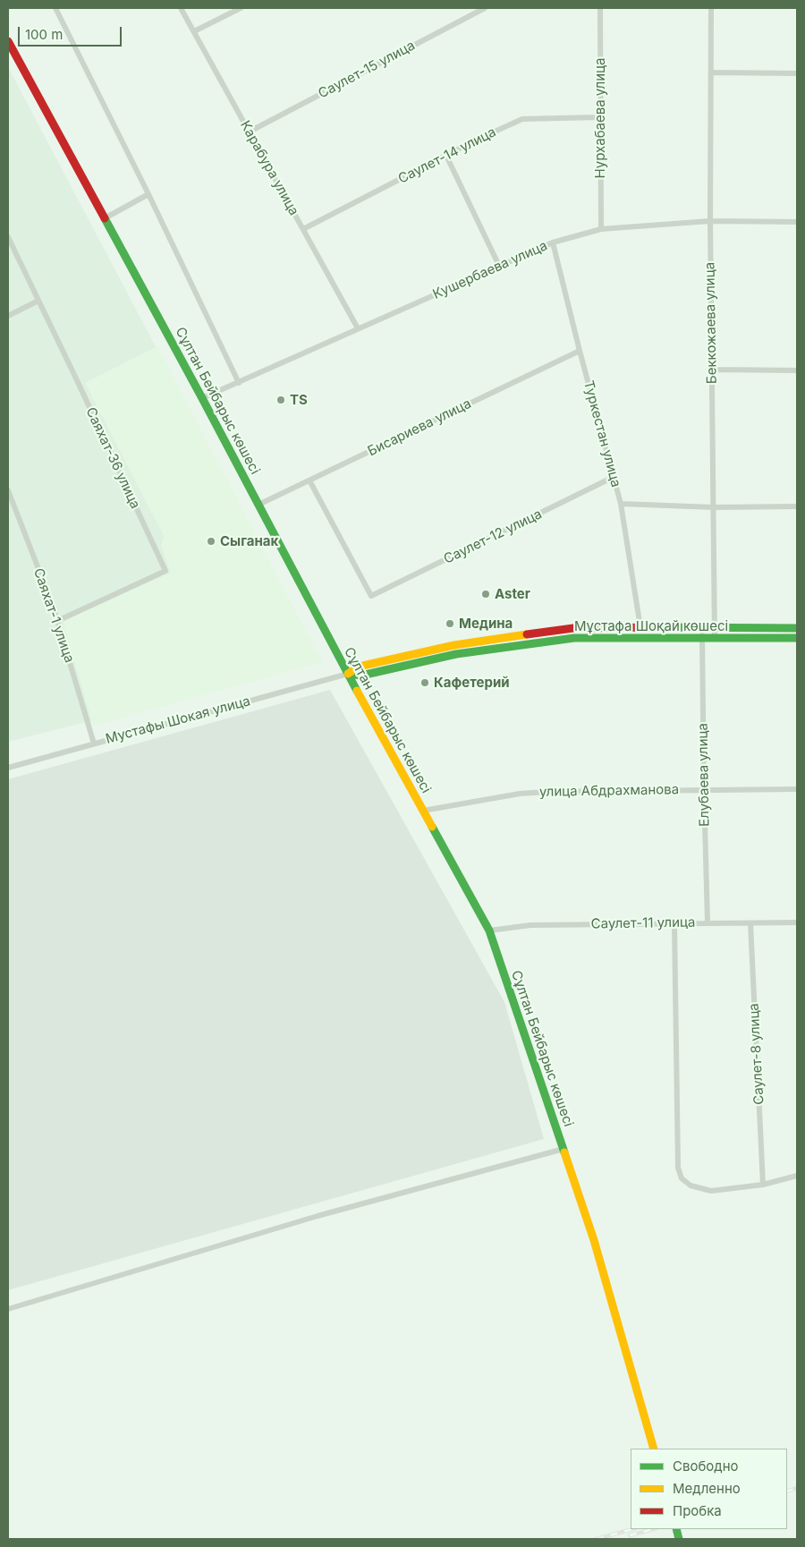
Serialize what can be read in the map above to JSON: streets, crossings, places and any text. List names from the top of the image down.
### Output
{
  "streets": {
    "main road": ["Сұлтан Бейбарыс көшесі", "Мұстафа Шоқай көшесі"],
    "street": [
      "Саулет-15 улица",
      "Нурхабаева улица",
      "Саулет-14 улица",
      "Карабура улица",
      "Кушербаева улица",
      "Беккожаева улица",
      "Бисариева улица",
      "Туркестан улица",
      "Саяхат-36 улица",
      "Саулет-12 улица",
      "Саяхат-1 улица",
      "Мустафы Шокая улица",
      "Елубаева улица",
      "улица Абдрахманова",
      "Саулет-11 улица",
      "Саулет-8 улица"
    ]
  },
  "crossings": [
    ["Саулет-15 улица", "Карабура улица"],
    ["Нурхабаева улица", "Саулет-14 улица"],
    ["Нурхабаева улица", "Кушербаева улица"],
    ["Саулет-14 улица", "Карабура улица"],
    ["Карабура улица", "Кушербаева улица"],
    ["Кушербаева улица", "Беккожаева улица"],
    ["Кушербаева улица", "Сұлтан Бейбарыс көшесі"],
    ["Кушербаева улица", "Туркестан улица"],
    ["Беккожаева улица", "Мұстафа Шоқай көшесі"],
    ["Сұлтан Бейбарыс көшесі", "Бисариева улица"],
    ["Сұлтан Бейбарыс көшесі", "Мұстафа Шоқай көшесі"],
    ["Сұлтан Бейбарыс көшесі", "Мустафы Шокая улица"],
    ["Сұлтан Бейбарыс көшесі", "улица Абдрахманова"],
    ["Сұлтан Бейбарыс көшесі", "Саулет-11 улица"],
    ["Бисариева улица", "Туркестан улица"],
    ["Бисариева улица", "Саулет-12 улица"],
    ["Туркестан улица", "Саулет-12 улица"],
    ["Туркестан улица", "Мұстафа Шоқай көшесі"],
    ["Саяхат-36 улица", "Саяхат-1 улица"],
    ["Саяхат-1 улица", "Мустафы Шокая улица"],
    ["Мұстафа Шоқай көшесі", "Мустафы Шокая улица"],
    ["Мұстафа Шоқай көшесі", "Елубаева улица"],
    ["Елубаева улица", "улица Абдрахманова"],
    ["Елубаева улица", "Саулет-11 улица"],
    ["Саулет-11 улица", "Саулет-8 улица"]
  ],
  "places": [
    "TS",
    "Сыганак",
    "Aster",
    "Медина",
    "Кафетерий"
  ],
  "legend": ["Свободно", "Медленно", "Пробка"],
  "scale_bar": "100 m"
}
